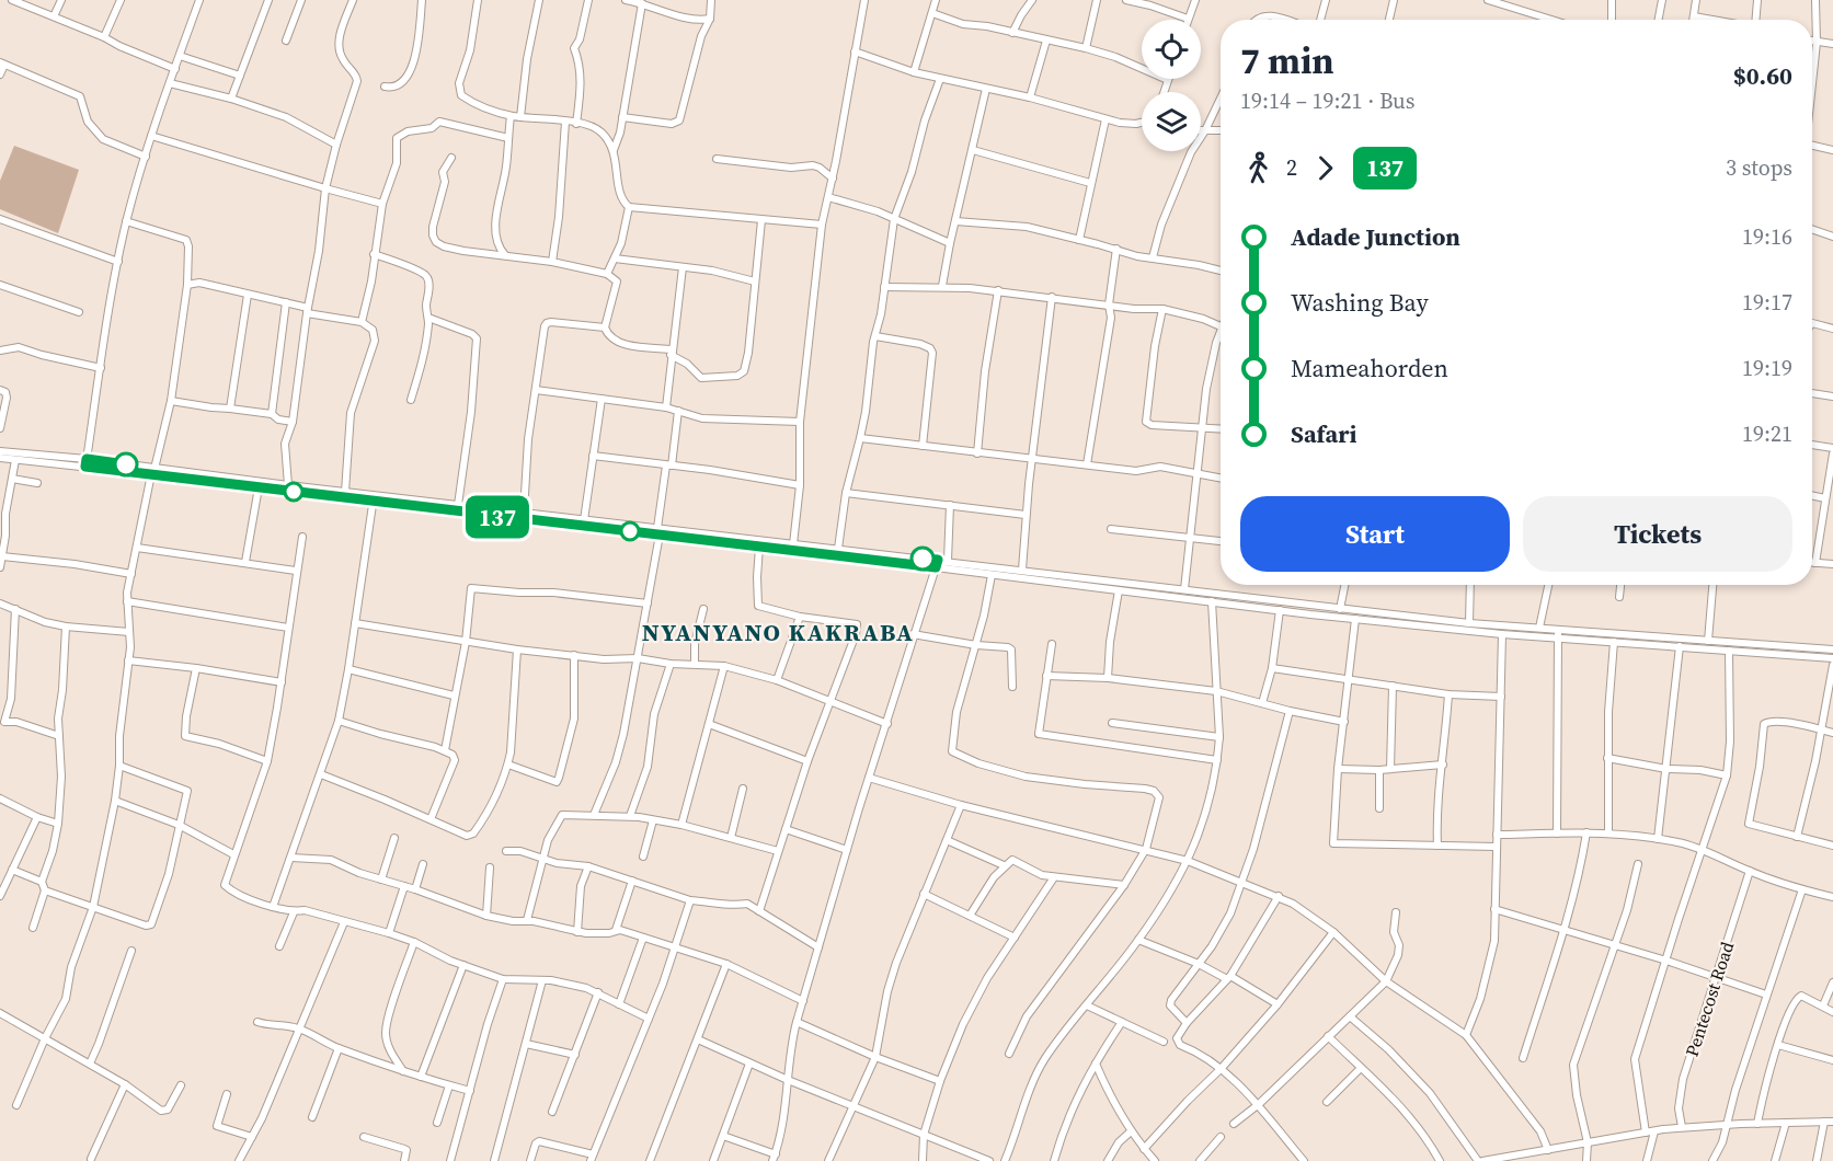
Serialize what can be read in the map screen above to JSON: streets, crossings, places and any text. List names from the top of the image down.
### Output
{
  "streets": {
    "street": ["Pentecost Road"]
  },
  "districts": ["NYANYANO KAKRABA"],
  "lines": ["bus line 137"],
  "page": {
    "on_map": "137",
    "heading": ["7 min", "19:14 – 19:21 · Bus", "$0.60"],
    "legs": ["2", "137", "3 stops"],
    "list": [
      {
        "name": "Adade Junction",
        "value": "19:16"
      },
      {
        "name": "Washing Bay",
        "value": "19:17"
      },
      {
        "name": "Mameahorden",
        "value": "19:19"
      },
      {
        "name": "Safari",
        "value": "19:21"
      }
    ],
    "buttons": ["Start", "Tickets"]
  }
}
